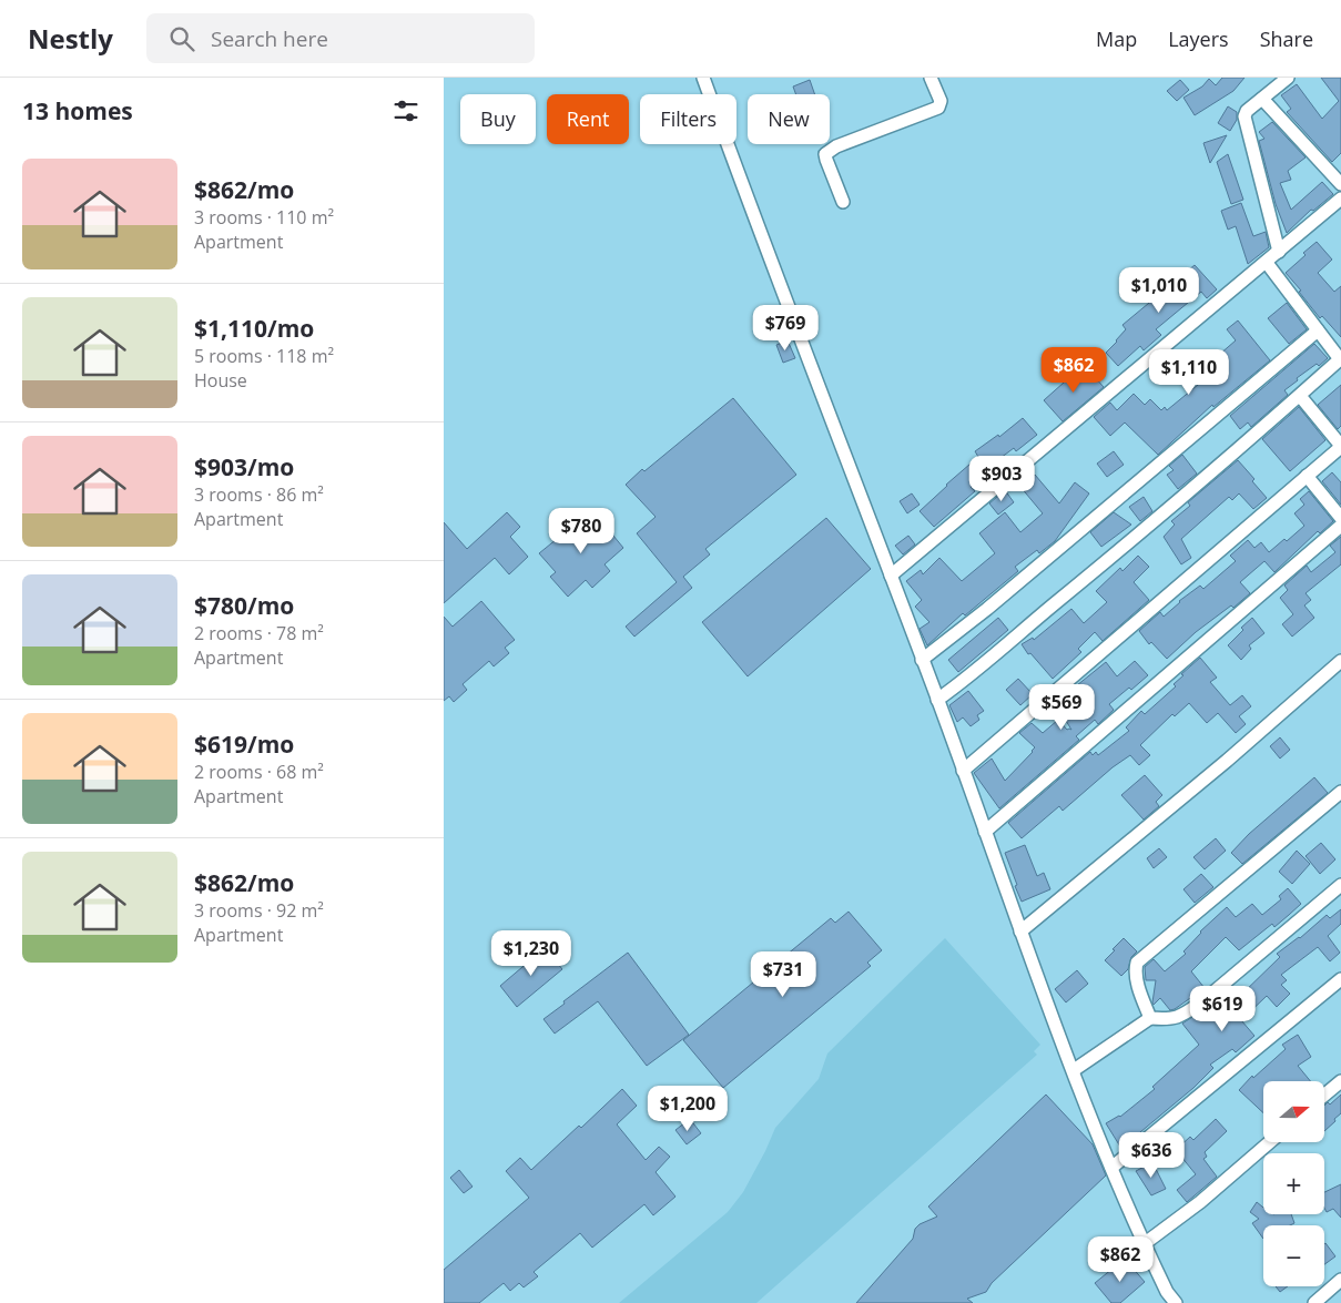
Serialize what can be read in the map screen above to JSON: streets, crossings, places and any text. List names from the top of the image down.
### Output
{
  "north": "right",
  "page": {
    "header": "Nestly",
    "search": "Search here",
    "nav": ["Map", "Layers", "Share"],
    "heading": "13 homes",
    "chip": [
      "Buy",
      "Rent",
      "Filters",
      "New"
    ],
    "list": [
      {
        "name": "$862/mo",
        "note": "3 rooms · 110 m² · Apartment"
      },
      {
        "name": "$1,110/mo",
        "note": "5 rooms · 118 m² · House"
      },
      {
        "name": "$903/mo",
        "note": "3 rooms · 86 m² · Apartment"
      },
      {
        "name": "$780/mo",
        "note": "2 rooms · 78 m² · Apartment"
      },
      {
        "name": "$619/mo",
        "note": "2 rooms · 68 m² · Apartment"
      },
      {
        "name": "$862/mo",
        "note": "3 rooms · 92 m² · Apartment"
      }
    ],
    "price": [
      "$1,010",
      "$769",
      "$862",
      "$1,110",
      "$903",
      "$780",
      "$569",
      "$1,230",
      "$731",
      "$619",
      "$1,200",
      "$636",
      "$862"
    ],
    "map_buttons": ["+", "−"]
  }
}
